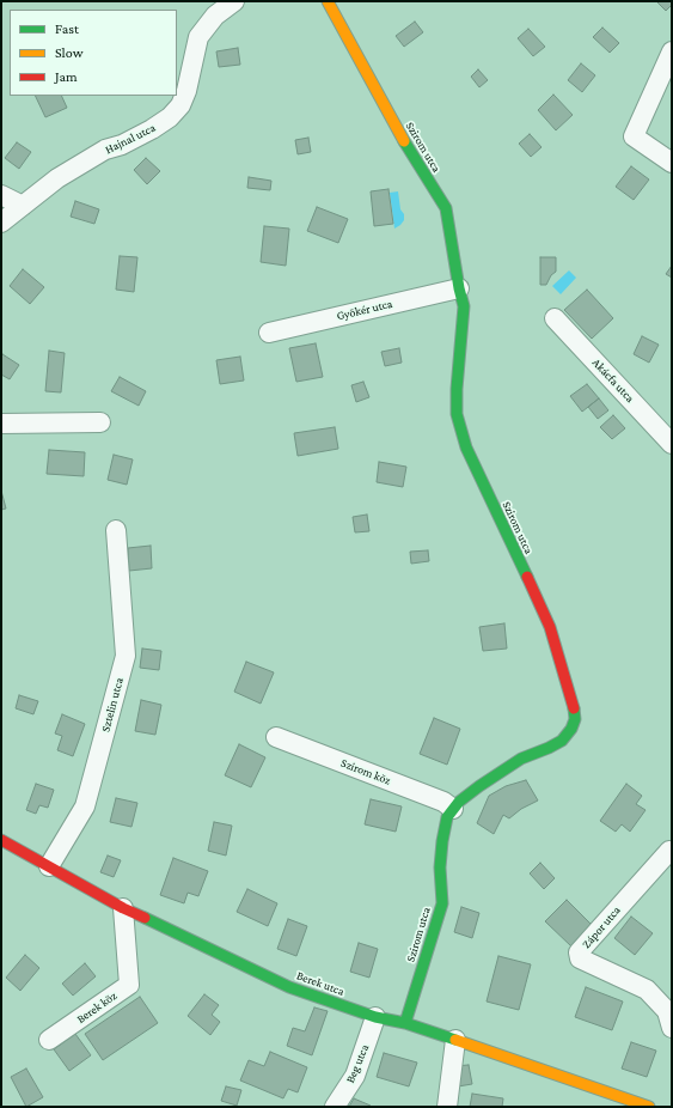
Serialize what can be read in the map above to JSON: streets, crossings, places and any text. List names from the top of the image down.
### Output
{
  "streets": {
    "street": [
      "Hajnal utca",
      "Szirom utca",
      "Gyökér utca",
      "Akácfa utca",
      "Sztelin utca",
      "Szirom köz",
      "Zápor utca",
      "Berek utca",
      "Berek köz",
      "Beg utca"
    ]
  },
  "crossings": [
    ["Szirom utca", "Gyökér utca"],
    ["Szirom utca", "Szirom köz"],
    ["Szirom utca", "Berek utca"],
    ["Sztelin utca", "Berek utca"],
    ["Berek utca", "Berek köz"],
    ["Berek utca", "Beg utca"]
  ],
  "legend": ["Fast", "Slow", "Jam"]
}
